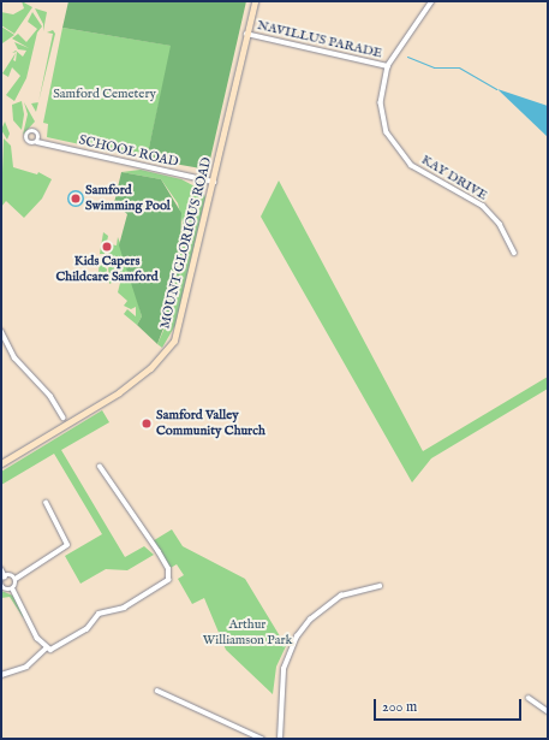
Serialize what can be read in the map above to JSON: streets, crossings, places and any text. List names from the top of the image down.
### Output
{
  "streets": {
    "main road": ["MOUNT GLORIOUS ROAD"],
    "street": ["NAVILLUS PARADE", "SCHOOL ROAD", "KAY DRIVE"]
  },
  "crossings": [
    ["NAVILLUS PARADE", "KAY DRIVE"],
    ["NAVILLUS PARADE", "MOUNT GLORIOUS ROAD"],
    ["SCHOOL ROAD", "MOUNT GLORIOUS ROAD"]
  ],
  "parks": ["Samford Cemetery", "Arthur Williamson Park"],
  "places": ["Samford Swimming Pool", "Kids Capers Childcare Samford", "Samford Valley Community Church"],
  "scale_bar": "200 m"
}
